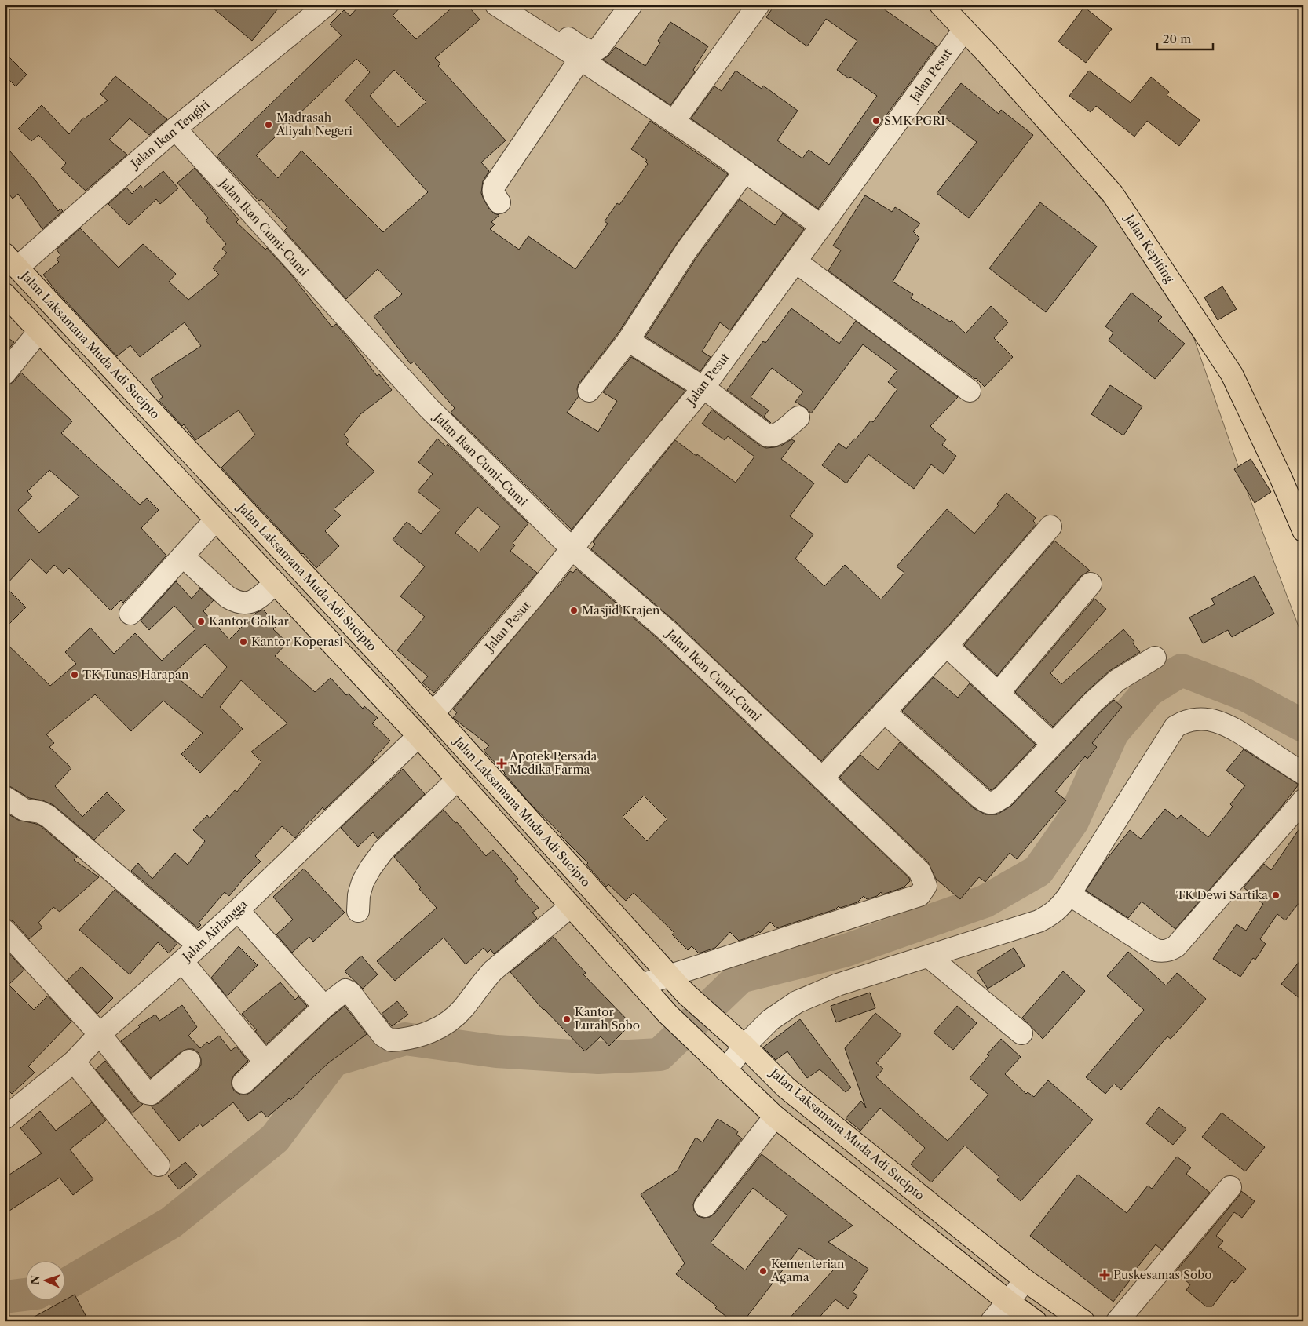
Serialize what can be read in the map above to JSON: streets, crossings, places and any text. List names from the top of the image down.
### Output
{
  "streets": {
    "main road": ["Jalan Kepiting", "Jalan Laksamana Muda Adi Sucipto"],
    "street": [
      "Jalan Pesut",
      "Jalan Ikan Tengiri",
      "Jalan Ikan Cumi-Cumi",
      "Jalan Airlangga"
    ]
  },
  "crossings": [
    ["Jalan Pesut", "Jalan Ikan Cumi-Cumi"],
    ["Jalan Pesut", "Jalan Kepiting"],
    ["Jalan Pesut", "Jalan Laksamana Muda Adi Sucipto"],
    ["Jalan Ikan Tengiri", "Jalan Ikan Cumi-Cumi"],
    ["Jalan Ikan Tengiri", "Jalan Laksamana Muda Adi Sucipto"],
    ["Jalan Ikan Cumi-Cumi", "Jalan Laksamana Muda Adi Sucipto"]
  ],
  "places": {
    "other": [
      "SMK PGRI",
      "Madrasah Aliyah Negeri",
      "Masjid Krajen",
      "Kantor Golkar",
      "Kantor Koperasi",
      "TK Tunas Harapan",
      "TK Dewi Sartika",
      "Kantor Lurah Sobo",
      "Kementerian Agama"
    ],
    "health": ["Apotek Persada Medika Farma", "Puskesamas Sobo"]
  },
  "scale_bar": "20 m",
  "north": "left"
}
